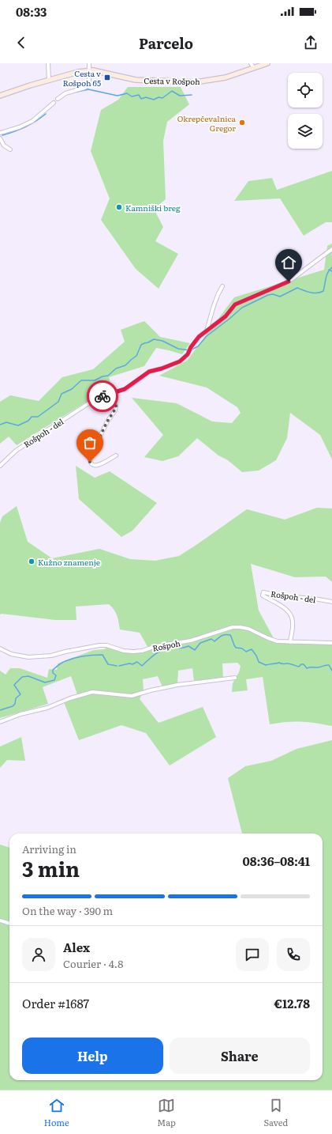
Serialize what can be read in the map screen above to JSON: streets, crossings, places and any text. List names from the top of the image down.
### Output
{
  "streets": {
    "street": ["Cesta v Rošpoh", "Rošpoh - del", "Rošpoh"]
  },
  "crossings": [
    ["Rošpoh - del", "Rošpoh"]
  ],
  "places": {
    "transit": ["Cesta v Rošpoh 65"],
    "other": ["Okrepčevalnica Gregor", "Kamniški breg", "Kužno znamenje"]
  },
  "page": {
    "status": "08:33",
    "header": "Parcelo",
    "heading": ["3 min", "Arriving in", "08:36–08:41"],
    "panel": [
      "Alex",
      "Courier · 4.8",
      "Order #1687",
      "€12.78"
    ],
    "bar": "On the way · 390 m",
    "buttons": ["Help", "Share"],
    "tabs": ["Home", "Map", "Saved"]
  }
}
